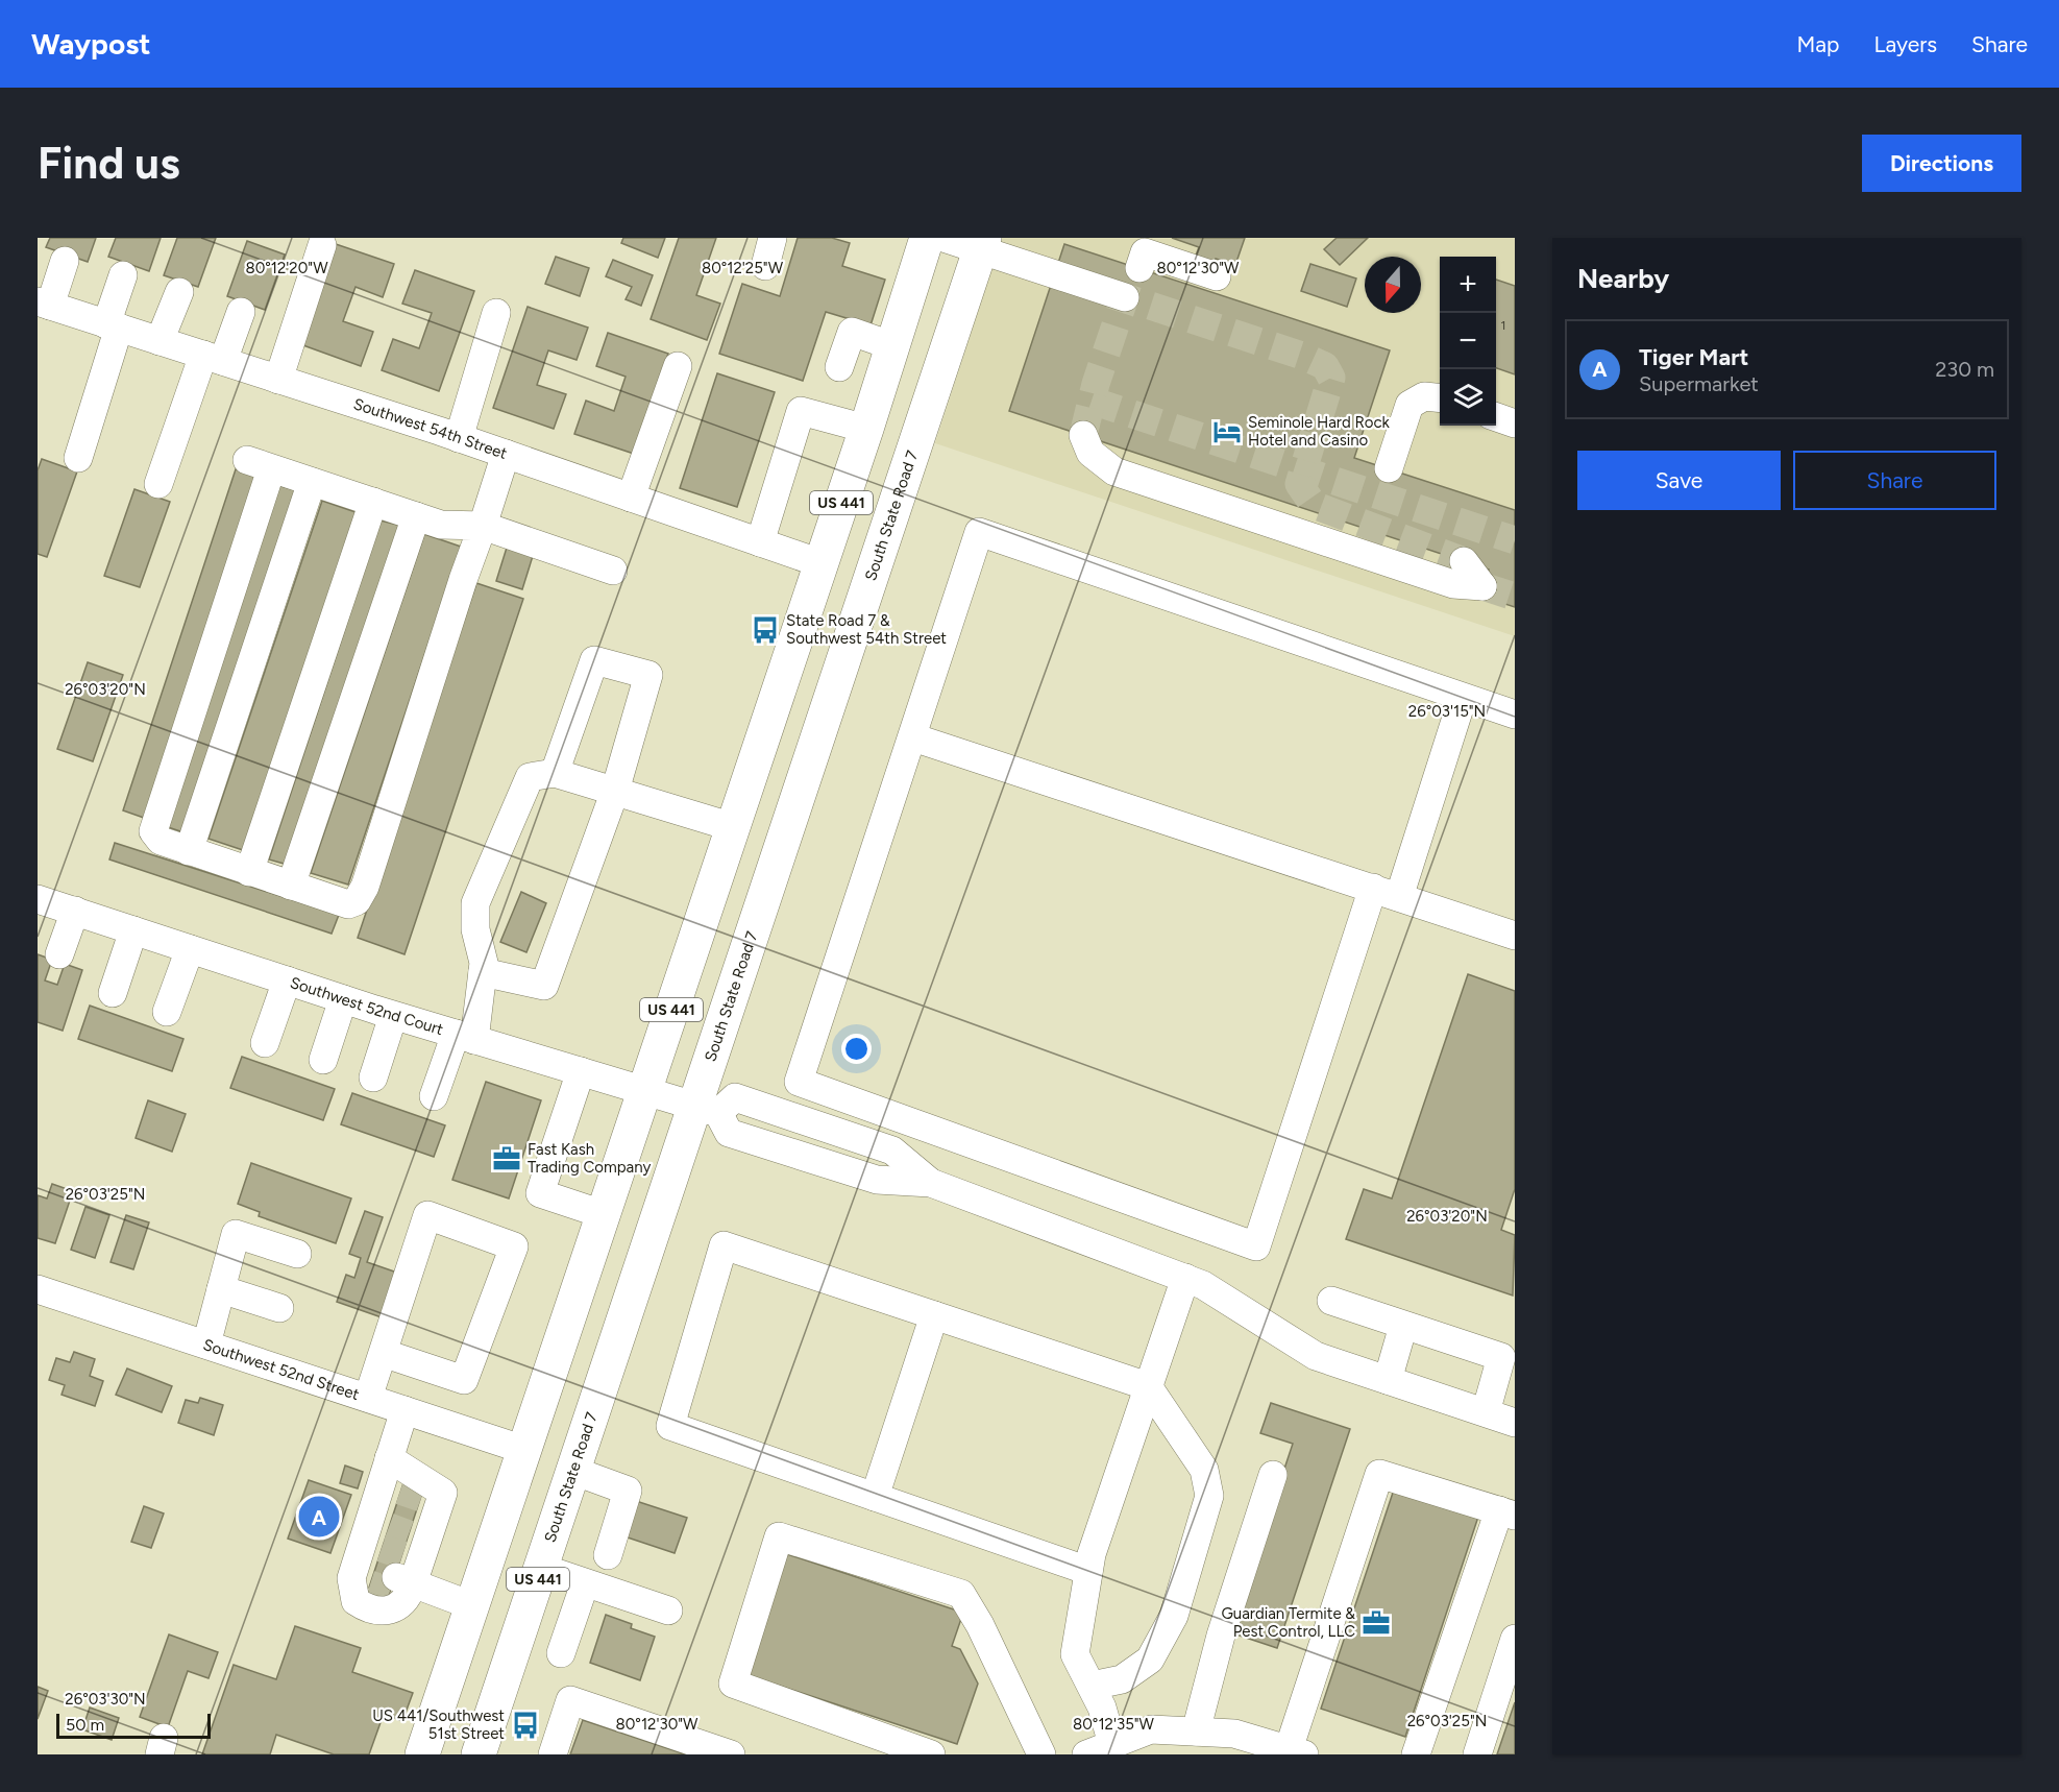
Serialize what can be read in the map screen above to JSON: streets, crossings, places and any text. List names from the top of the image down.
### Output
{
  "streets": {
    "main road": ["US 441", "South State Road 7"],
    "street": ["Southwest 54th Street", "Southwest 52nd Court", "Southwest 52nd Street"]
  },
  "crossings": [
    ["Southwest 54th Street", "US 441"],
    ["US 441", "Southwest 52nd Court"],
    ["US 441", "Southwest 52nd Street"],
    ["South State Road 7", "Southwest 52nd Court"]
  ],
  "places": {
    "hotel": ["Seminole Hard Rock Hotel and Casino"],
    "bus stop": ["State Road 7 & Southwest 54th Street", "US 441/Southwest 51st Street"],
    "office": ["Fast Kash Trading Company", "Guardian Termite & Pest Control, LLC"]
  },
  "house_numbers": ["1"],
  "scale_bar": "50 m",
  "north": "bottom",
  "page": {
    "header": "Waypost",
    "nav": ["Map", "Layers", "Share"],
    "buttons": [
      "Directions",
      ["Save", "Share"]
    ],
    "title": "Find us",
    "heading": "Nearby",
    "map_buttons": ["+", "−"],
    "list": [
      {
        "mark": "A",
        "name": "Tiger Mart",
        "note": "Supermarket",
        "value": "230 m"
      }
    ],
    "pins": "A",
    "scale": "50 m"
  },
  "coordinates": [
    "80°12'25\"W",
    "80°12'30\"W",
    "80°12'20\"W",
    "26°03'20\"N",
    "26°03'15\"N",
    "26°03'25\"N",
    "26°03'30\"N",
    "80°12'35\"W"
  ]
}
